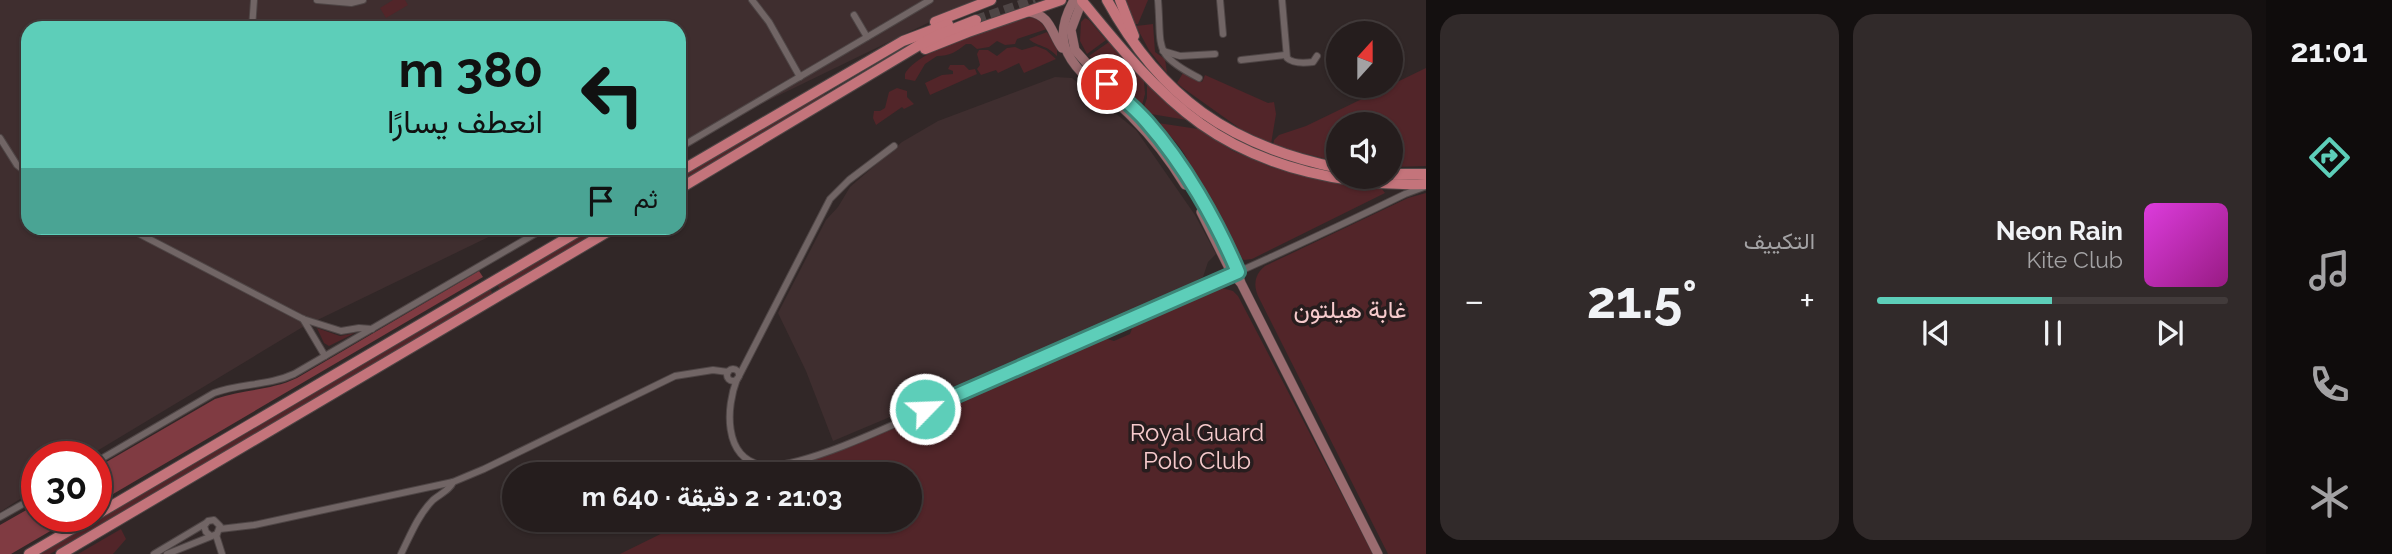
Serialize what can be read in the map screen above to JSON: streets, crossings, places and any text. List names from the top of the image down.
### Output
{
  "parks": ["غابة هيلتون", "Royal Guard Polo Club"],
  "north": "top",
  "page": {
    "tabs": "21:01",
    "tile": "التكييف",
    "turn": ["380 m", "انعطف يسارًا"],
    "then": "ثم",
    "song": ["Neon Rain", "Kite Club"],
    "heat": ["−", "21.5°", "+"],
    "limit": "30",
    "trip": "21:03 · 2 دقيقة · 640 m"
  }
}
